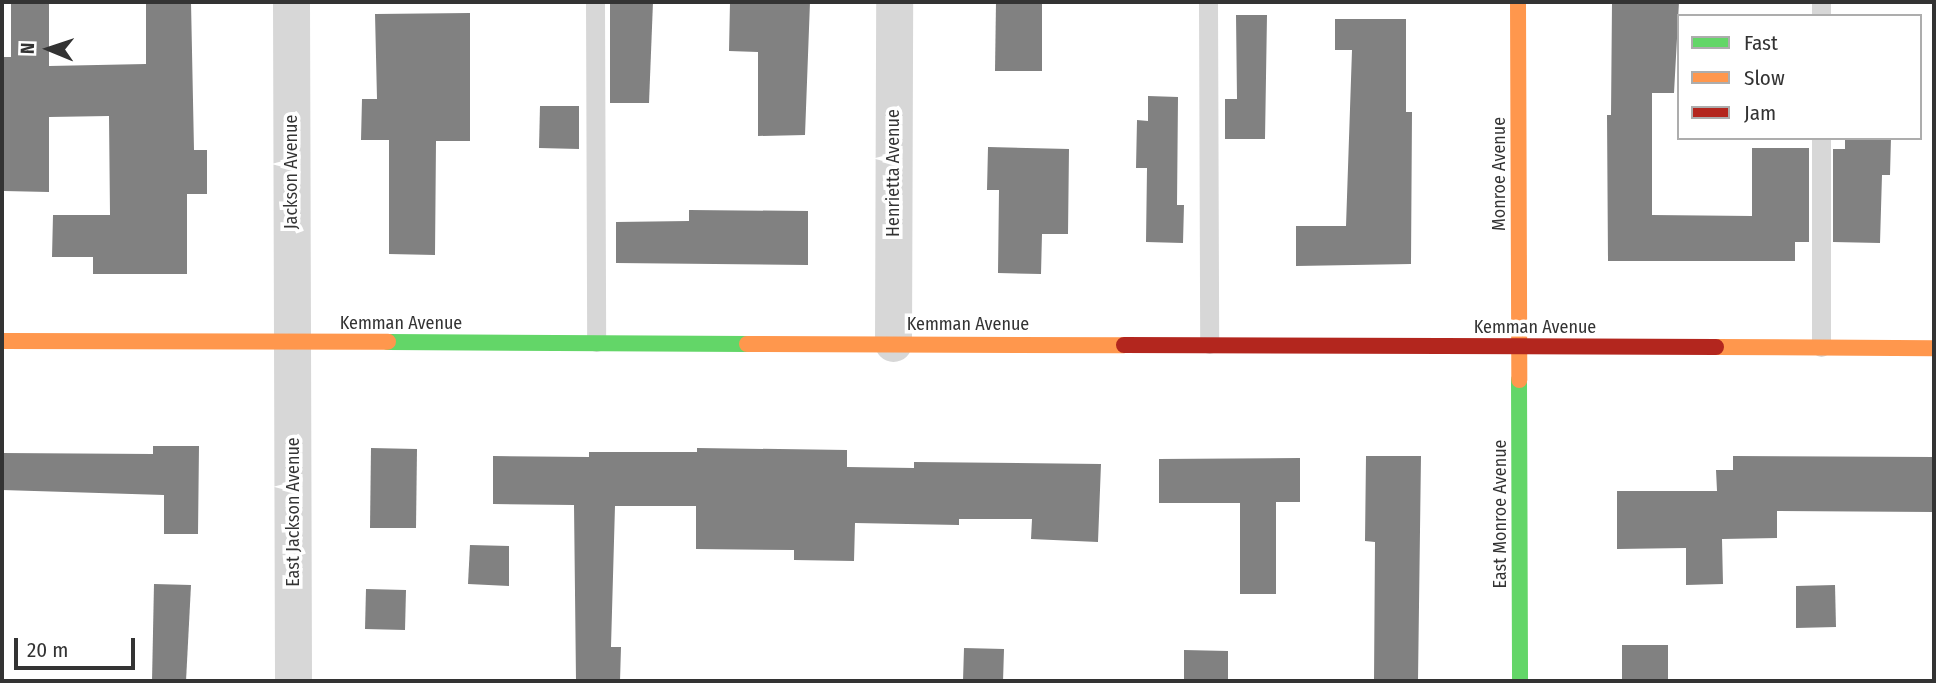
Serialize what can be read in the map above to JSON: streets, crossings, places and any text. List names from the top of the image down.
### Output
{
  "streets": {
    "street": [
      "Jackson Avenue",
      "Henrietta Avenue",
      "Monroe Avenue",
      "Kemman Avenue",
      "East Jackson Avenue",
      "East Monroe Avenue"
    ]
  },
  "crossings": [
    ["Jackson Avenue", "Kemman Avenue"],
    ["Jackson Avenue", "East Jackson Avenue"],
    ["Henrietta Avenue", "Kemman Avenue"],
    ["Monroe Avenue", "Kemman Avenue"],
    ["Monroe Avenue", "East Monroe Avenue"],
    ["Kemman Avenue", "East Jackson Avenue"],
    ["Kemman Avenue", "East Monroe Avenue"]
  ],
  "legend": ["Fast", "Slow", "Jam"],
  "scale_bar": "20 m",
  "north": "left"
}
